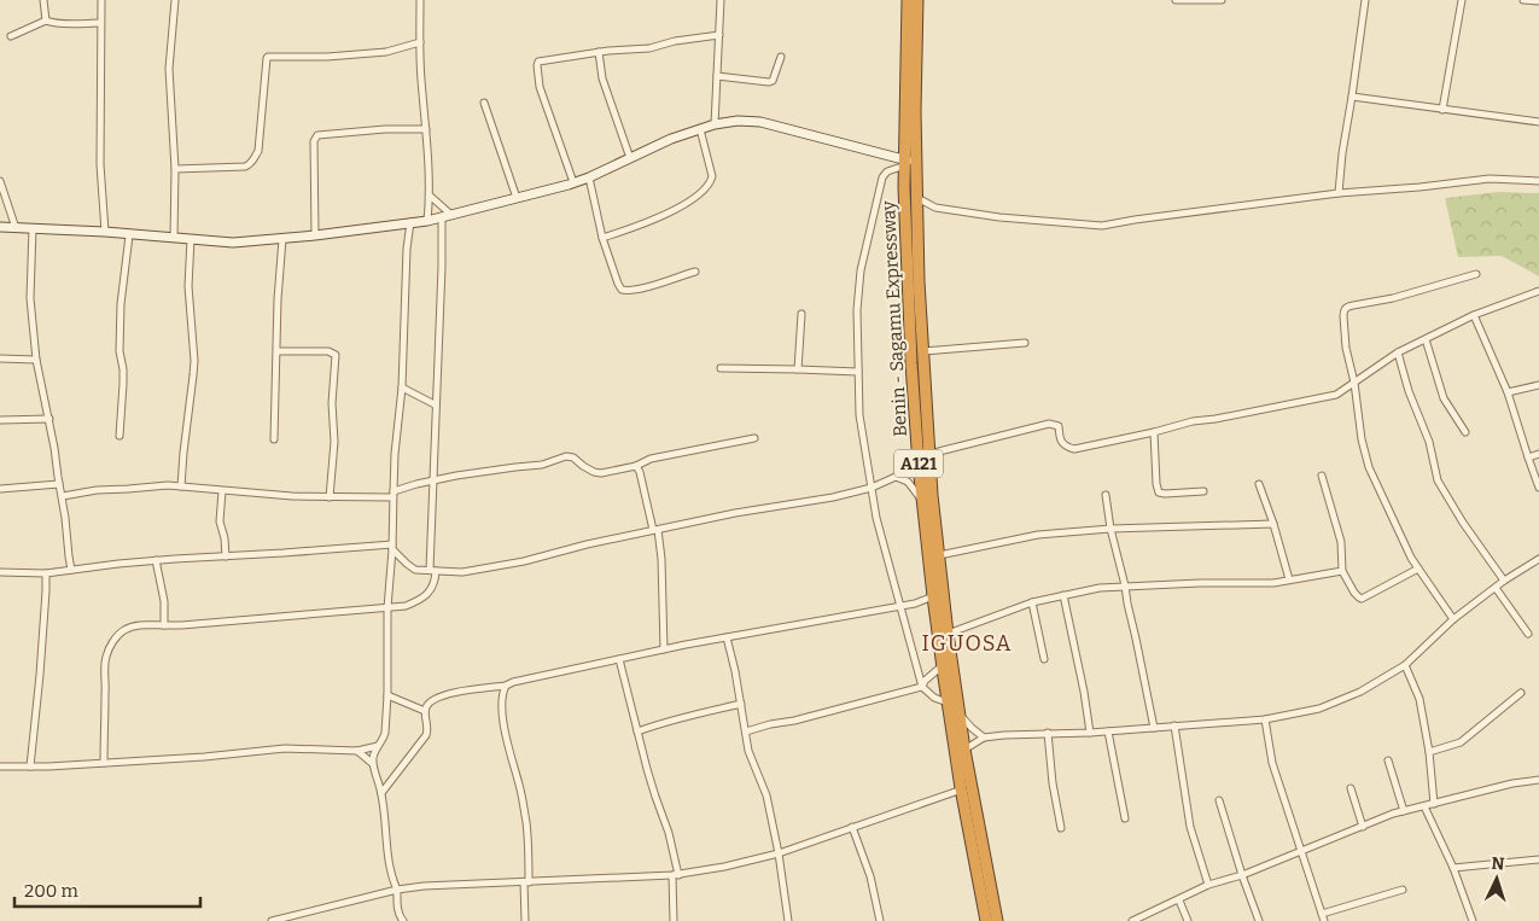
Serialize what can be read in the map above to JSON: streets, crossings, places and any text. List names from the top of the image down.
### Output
{
  "streets": {
    "highway": ["Benin - Sagamu Expressway", "A121"]
  },
  "crossings": [
    ["Benin - Sagamu Expressway", "A121"]
  ],
  "districts": ["IGUOSA"],
  "scale_bar": "200 m",
  "north": "top"
}
